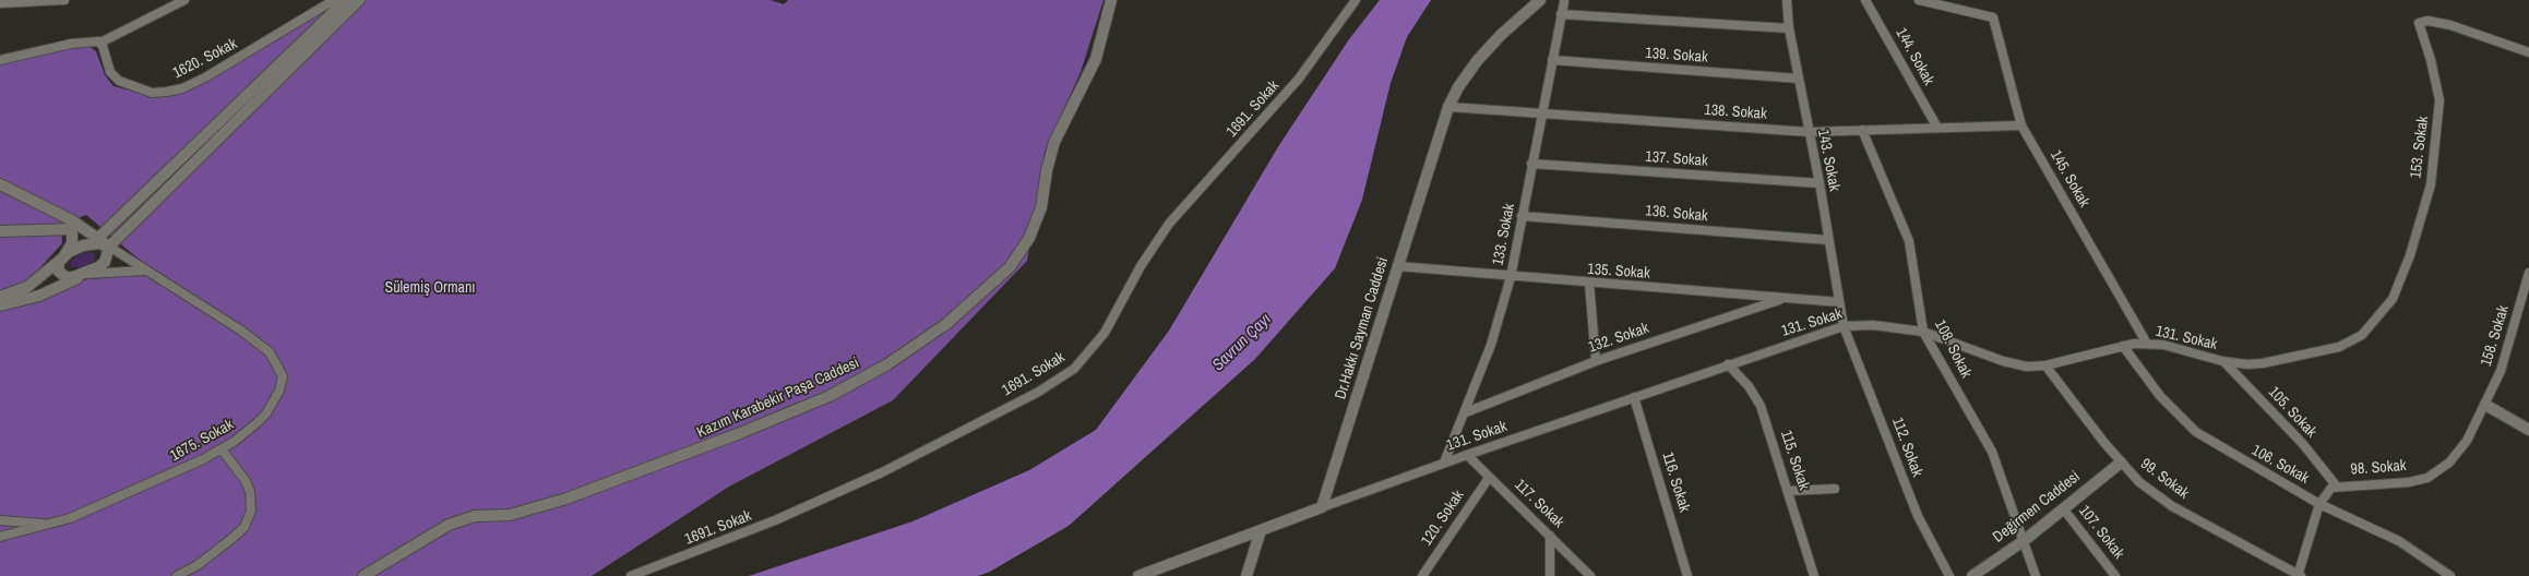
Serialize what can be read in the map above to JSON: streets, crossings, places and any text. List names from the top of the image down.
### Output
{
  "streets": {
    "street": [
      "139. Sokak",
      "144. Sokak",
      "1620. Sokak",
      "1691. Sokak",
      "138. Sokak",
      "153. Sokak",
      "137. Sokak",
      "143. Sokak",
      "145. Sokak",
      "136. Sokak",
      "133. Sokak",
      "135. Sokak",
      "131. Sokak",
      "Dr.Hakkı Sayman Caddesi",
      "158. Sokak",
      "132. Sokak",
      "108. Sokak",
      "Kazım Karabekir Paşa Caddesi",
      "105. Sokak",
      "1675. Sokak",
      "112. Sokak",
      "115. Sokak",
      "106. Sokak",
      "98. Sokak",
      "99. Sokak",
      "116. Sokak",
      "117. Sokak",
      "Değirmen Caddesi",
      "120. Sokak",
      "107. Sokak"
    ]
  },
  "crossings": [
    ["139. Sokak", "143. Sokak"],
    ["139. Sokak", "133. Sokak"],
    ["144. Sokak", "138. Sokak"],
    ["138. Sokak", "143. Sokak"],
    ["138. Sokak", "145. Sokak"],
    ["138. Sokak", "133. Sokak"],
    ["138. Sokak", "Dr.Hakkı Sayman Caddesi"],
    ["138. Sokak", "108. Sokak"],
    ["153. Sokak", "131. Sokak"],
    ["137. Sokak", "143. Sokak"],
    ["137. Sokak", "133. Sokak"],
    ["143. Sokak", "136. Sokak"],
    ["143. Sokak", "135. Sokak"],
    ["143. Sokak", "131. Sokak"],
    ["143. Sokak", "112. Sokak"],
    ["145. Sokak", "131. Sokak"],
    ["136. Sokak", "133. Sokak"],
    ["133. Sokak", "135. Sokak"],
    ["133. Sokak", "131. Sokak"],
    ["133. Sokak", "132. Sokak"],
    ["135. Sokak", "Dr.Hakkı Sayman Caddesi"],
    ["135. Sokak", "132. Sokak"],
    ["131. Sokak", "Dr.Hakkı Sayman Caddesi"],
    ["131. Sokak", "108. Sokak"],
    ["131. Sokak", "105. Sokak"],
    ["131. Sokak", "112. Sokak"],
    ["131. Sokak", "115. Sokak"],
    ["131. Sokak", "106. Sokak"],
    ["131. Sokak", "99. Sokak"],
    ["131. Sokak", "116. Sokak"],
    ["131. Sokak", "117. Sokak"],
    ["158. Sokak", "98. Sokak"],
    ["108. Sokak", "Değirmen Caddesi"],
    ["105. Sokak", "98. Sokak"],
    ["106. Sokak", "98. Sokak"],
    ["98. Sokak", "99. Sokak"],
    ["99. Sokak", "Değirmen Caddesi"],
    ["117. Sokak", "120. Sokak"],
    ["Değirmen Caddesi", "107. Sokak"]
  ],
  "water": ["Savrun Çayı"],
  "parks": ["Sülemiş Ormanı"]
}
